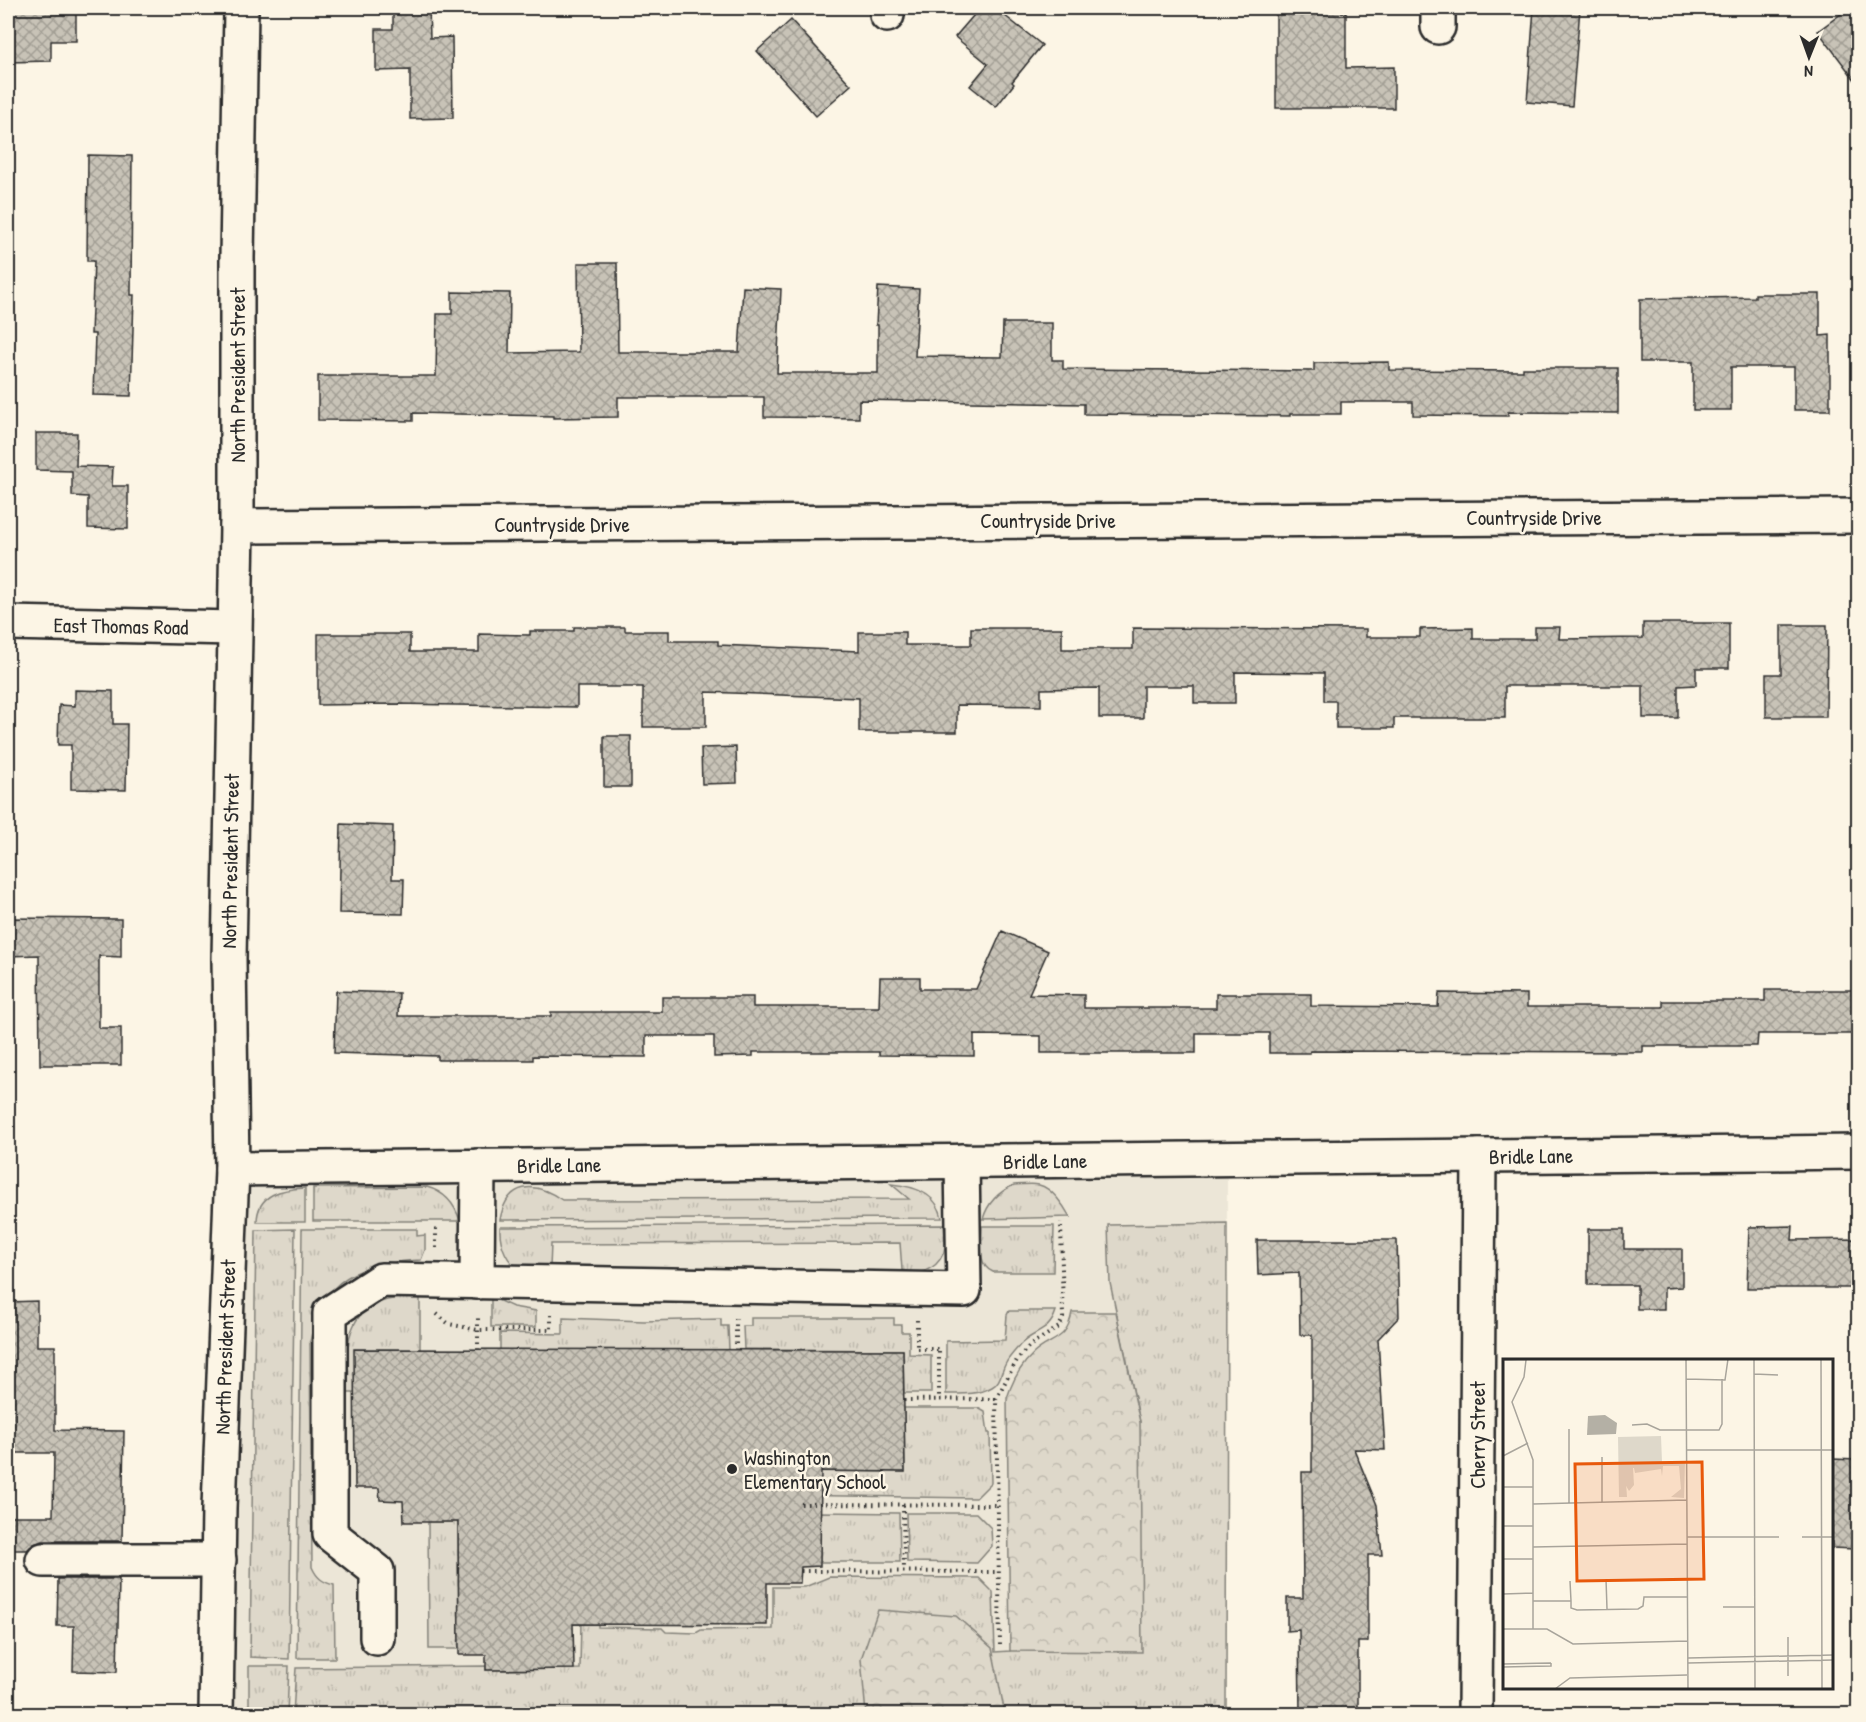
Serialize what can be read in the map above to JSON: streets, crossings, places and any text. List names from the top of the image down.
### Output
{
  "streets": {
    "street": [
      "North President Street",
      "Countryside Drive",
      "East Thomas Road",
      "Bridle Lane",
      "Cherry Street"
    ]
  },
  "crossings": [
    ["North President Street", "Countryside Drive"],
    ["North President Street", "East Thomas Road"],
    ["North President Street", "Bridle Lane"],
    ["Bridle Lane", "Cherry Street"]
  ],
  "places": ["Washington Elementary School"],
  "north": "bottom"
}
